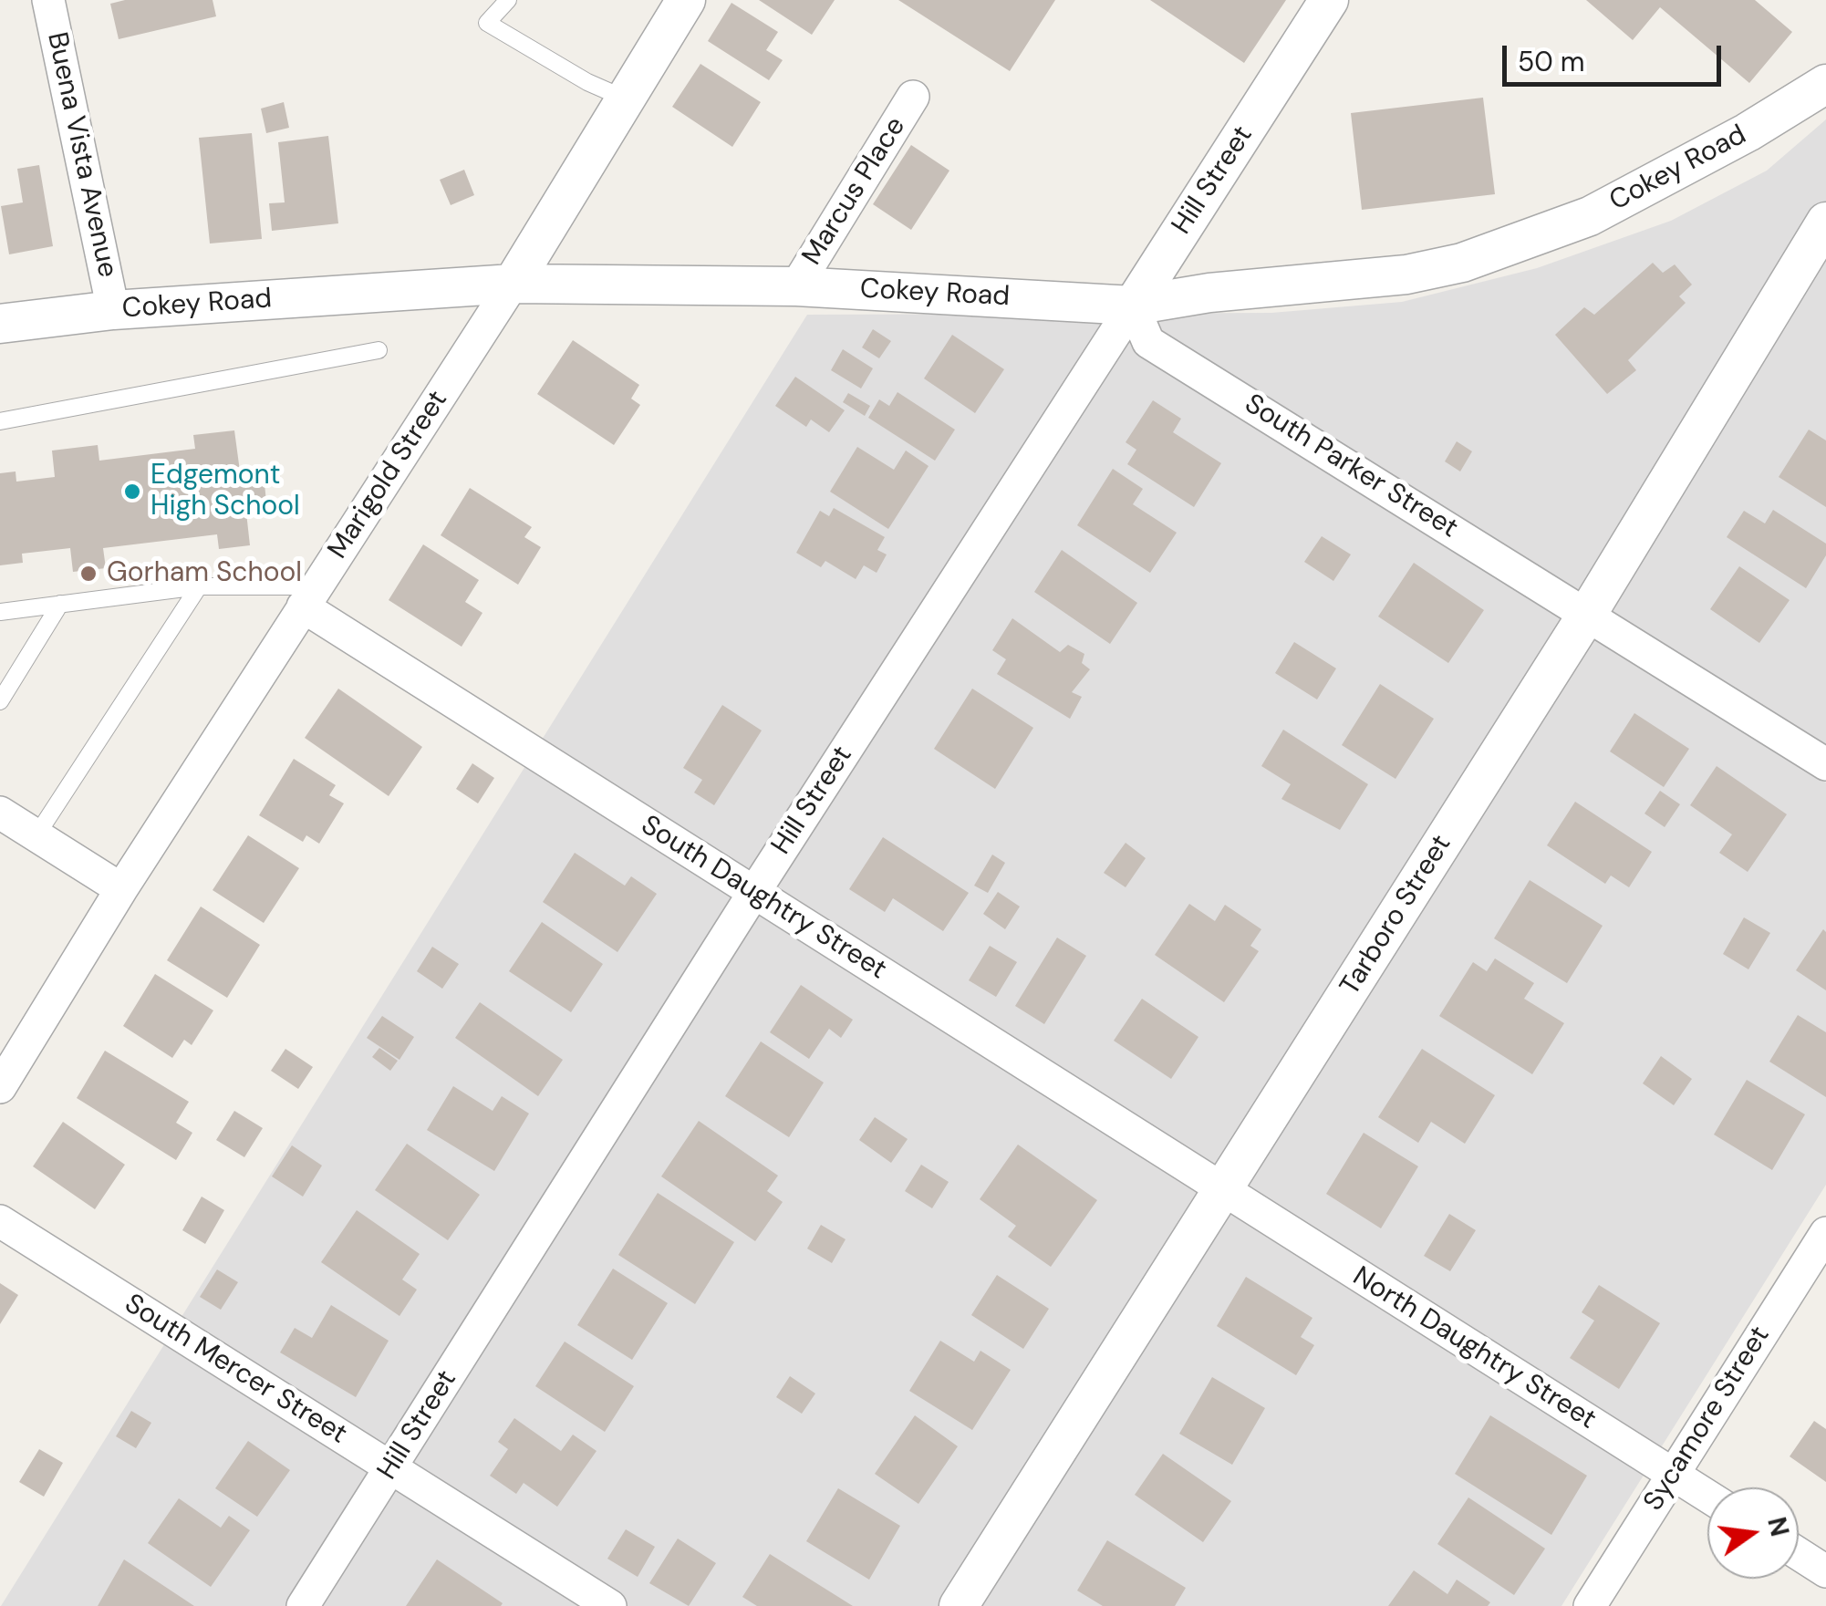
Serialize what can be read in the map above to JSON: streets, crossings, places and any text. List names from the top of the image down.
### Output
{
  "streets": {
    "street": [
      "Buena Vista Avenue",
      "Cokey Road",
      "Hill Street",
      "Marcus Place",
      "South Parker Street",
      "Marigold Street",
      "South Daughtry Street",
      "Tarboro Street",
      "North Daughtry Street",
      "South Mercer Street",
      "Sycamore Street"
    ]
  },
  "crossings": [
    ["Buena Vista Avenue", "Cokey Road"],
    ["Cokey Road", "Hill Street"],
    ["Cokey Road", "Marcus Place"],
    ["Cokey Road", "South Parker Street"],
    ["Cokey Road", "Marigold Street"],
    ["Hill Street", "South Parker Street"],
    ["Hill Street", "South Daughtry Street"],
    ["Hill Street", "South Mercer Street"],
    ["South Parker Street", "Tarboro Street"],
    ["Marigold Street", "South Daughtry Street"],
    ["South Daughtry Street", "Tarboro Street"],
    ["South Daughtry Street", "North Daughtry Street"],
    ["Tarboro Street", "North Daughtry Street"],
    ["North Daughtry Street", "Sycamore Street"]
  ],
  "places": ["Edgemont High School", "Gorham School"],
  "scale_bar": "50 m",
  "north": "right"
}
